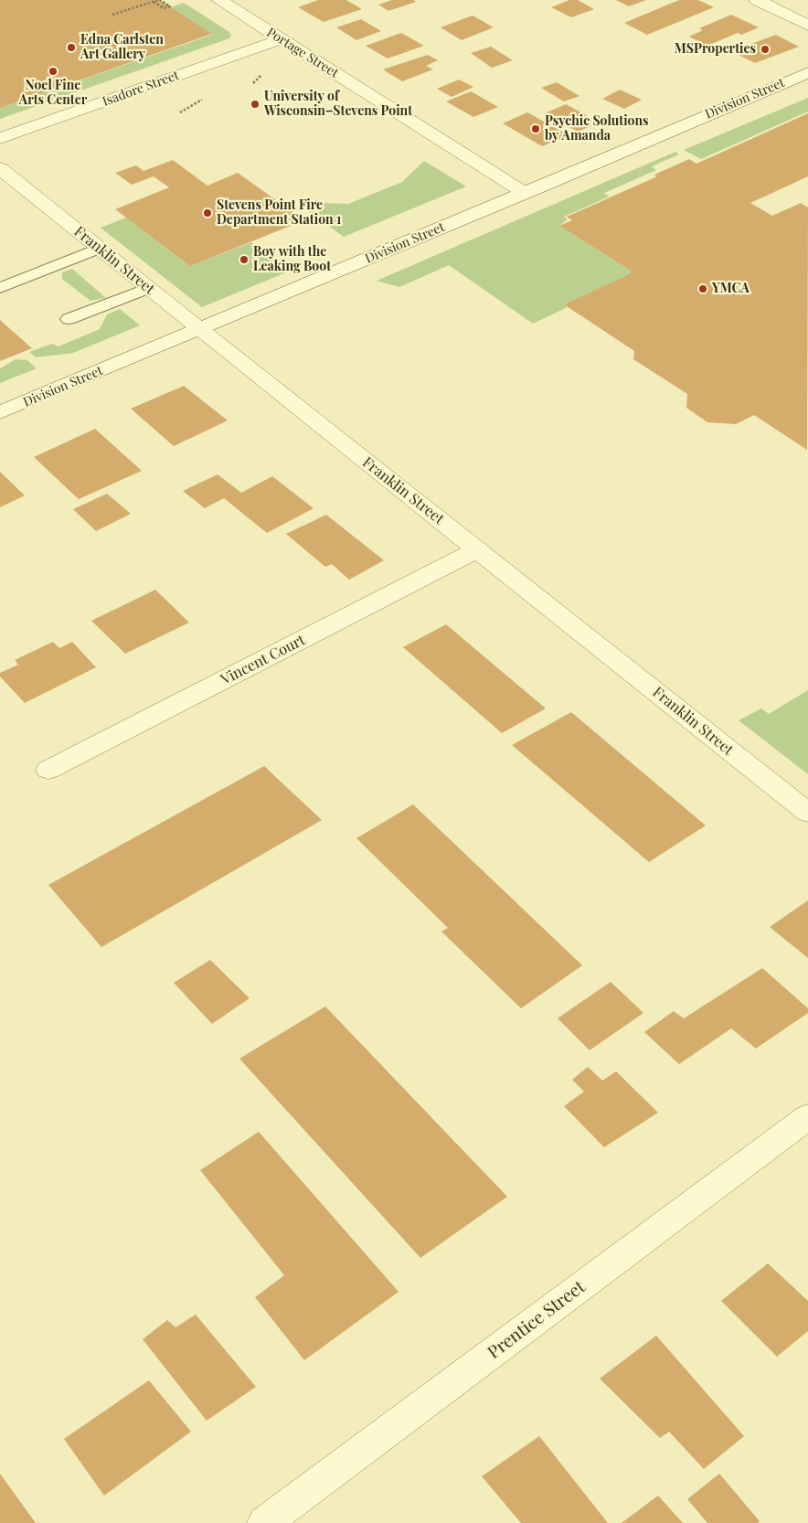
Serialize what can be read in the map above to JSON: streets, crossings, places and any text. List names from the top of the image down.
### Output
{
  "streets": {
    "street": [
      "Portage Street",
      "Isadore Street",
      "Division Street",
      "Franklin Street",
      "Vincent Court",
      "Prentice Street"
    ]
  },
  "crossings": [
    ["Portage Street", "Isadore Street"],
    ["Portage Street", "Division Street"],
    ["Division Street", "Franklin Street"],
    ["Franklin Street", "Vincent Court"]
  ],
  "places": [
    "Edna Carlsten Art Gallery",
    "MSProperties",
    "Noel Fine Arts Center",
    "University of Wisconsin–Stevens Point",
    "Psychic Solutions by Amanda",
    "Stevens Point Fire Department Station 1",
    "Boy with the Leaking Boot",
    "YMCA"
  ]
}
